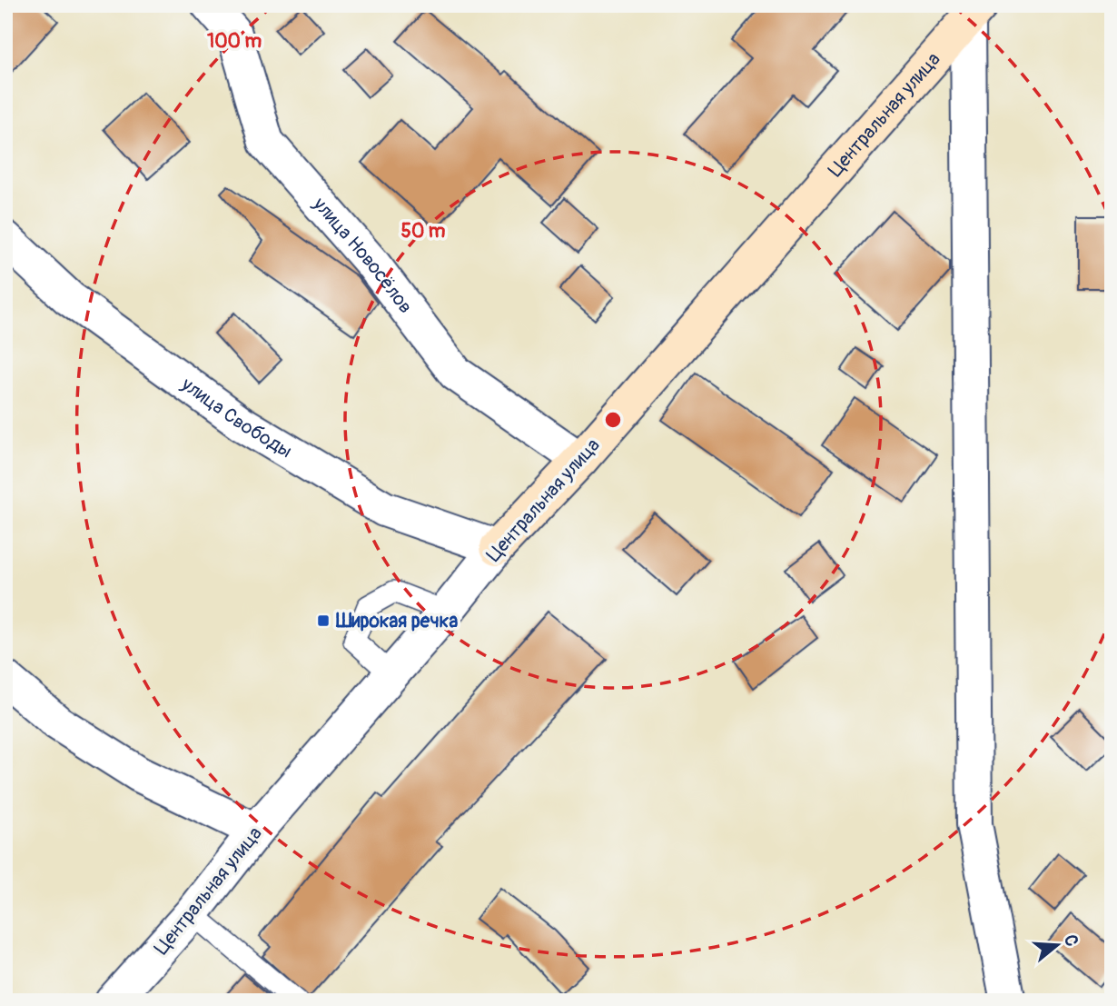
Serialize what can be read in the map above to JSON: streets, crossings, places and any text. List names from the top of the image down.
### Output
{
  "streets": {
    "street": ["Центральная улица", "улица Новосёлов", "улица Свободы"]
  },
  "crossings": [
    ["Центральная улица", "улица Новосёлов"],
    ["Центральная улица", "улица Свободы"]
  ],
  "places": {
    "transit": ["Широкая речка"]
  },
  "north": "right",
  "rings": ["100 m", "50 m"]
}
